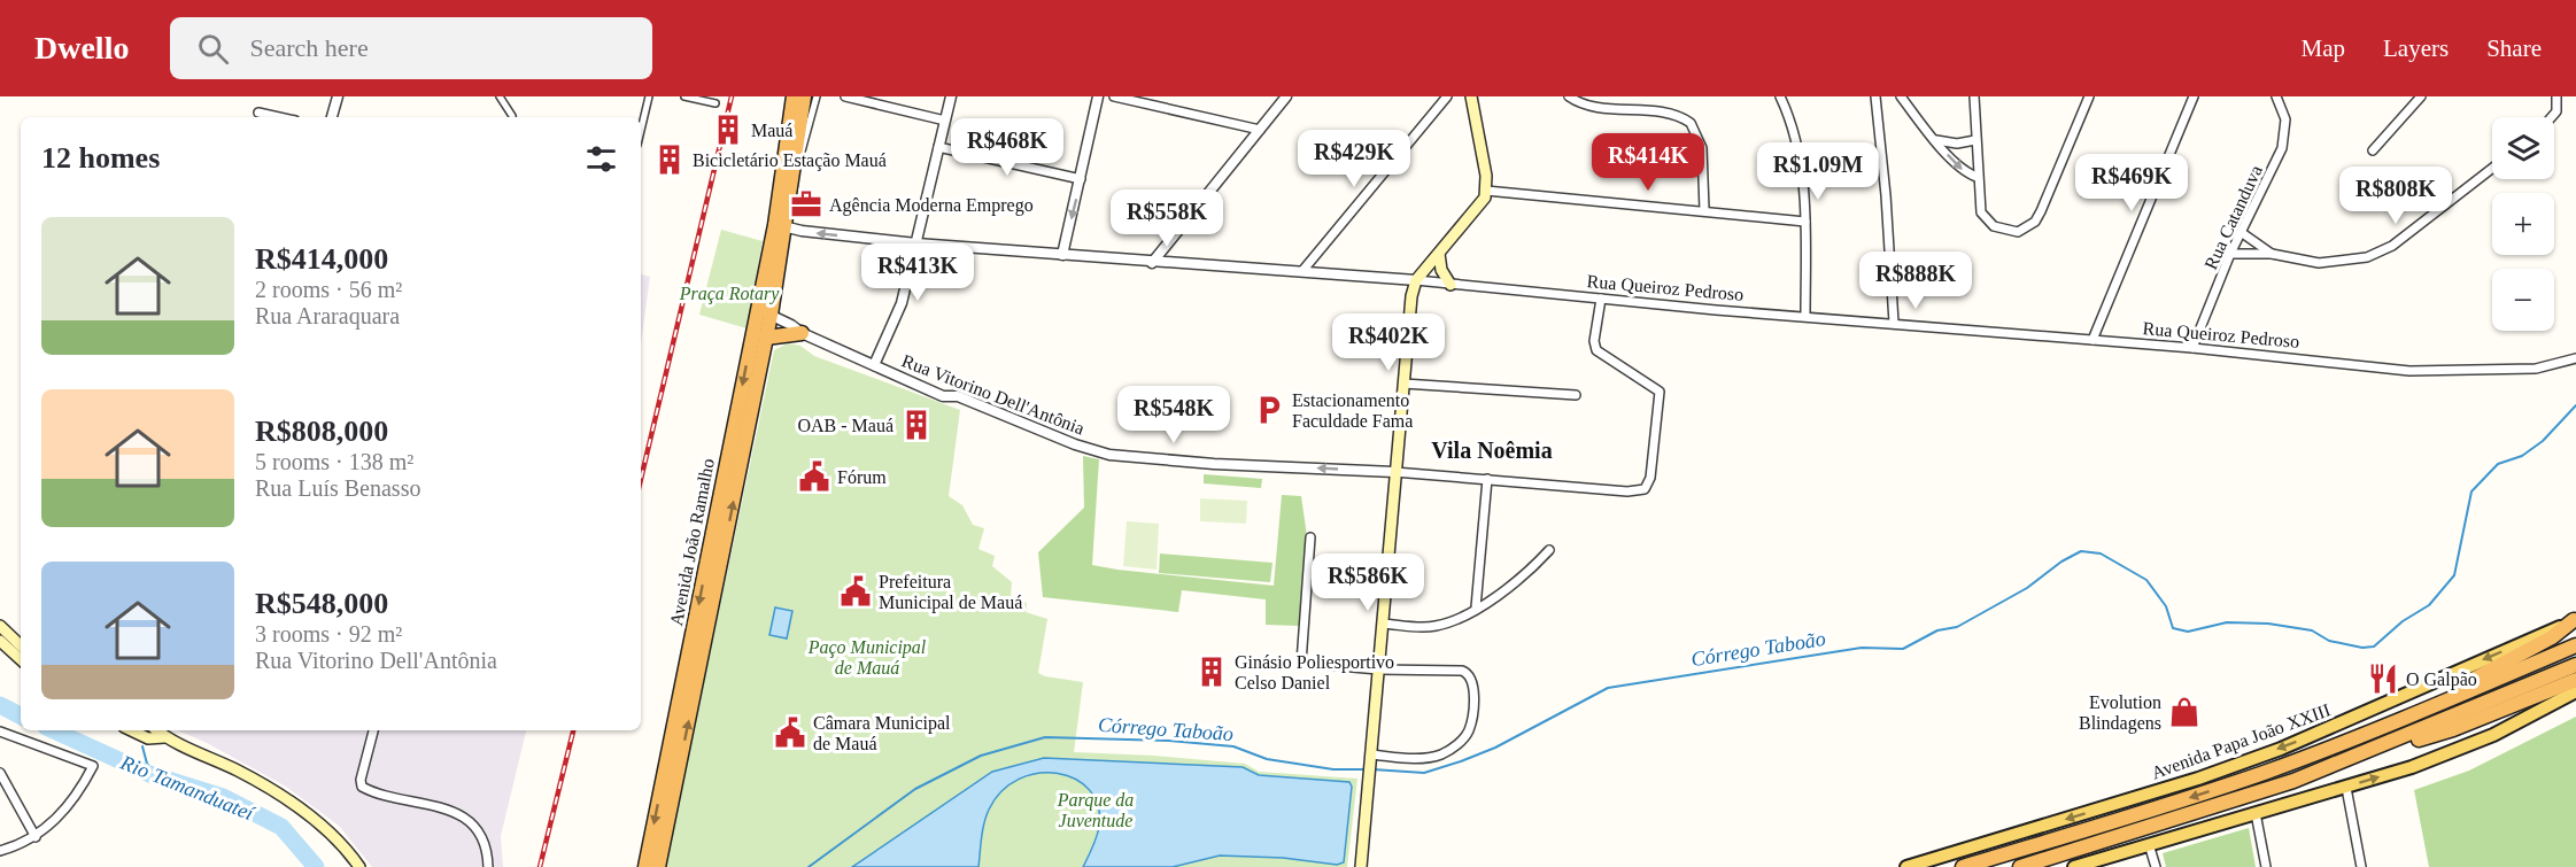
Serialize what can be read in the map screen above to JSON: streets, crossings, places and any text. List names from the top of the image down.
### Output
{
  "streets": {
    "highway": ["Avenida João Ramalho", "Avenida Papa João XXIII"],
    "street": ["Rua Catanduva", "Rua Queiroz Pedroso", "Rua Vitorino Dell'Antônia"]
  },
  "crossings": [
    ["Rua Catanduva", "Rua Queiroz Pedroso"],
    ["Rua Queiroz Pedroso", "Avenida João Ramalho"],
    ["Rua Vitorino Dell'Antônia", "Avenida João Ramalho"]
  ],
  "one_way": ["Rua Vitorino Dell'Antônia"],
  "districts": ["Vila Noêmia"],
  "water": ["Córrego Taboão", "Rio Tamanduateí"],
  "parks": ["Praça Rotary", "Paço Municipal de Mauá", "Parque da Juventude"],
  "places": {
    "building": [
      "Mauá",
      "Bicicletário Estação Mauá",
      "OAB - Mauá",
      "Ginásio Poliesportivo Celso Daniel"
    ],
    "office": ["Agência Moderna Emprego"],
    "parking": ["Estacionamento Faculdade Fama"],
    "public building": ["Fórum", "Prefeitura Municipal de Mauá", "Câmara Municipal de Mauá"],
    "restaurant": ["O Galpão"],
    "shop": ["Evolution Blindagens"]
  },
  "page": {
    "header": "Dwello",
    "search": "Search here",
    "nav": ["Map", "Layers", "Share"],
    "map_buttons": ["+", "−"],
    "heading": "12 homes",
    "price": [
      "R$468K",
      "R$429K",
      "R$414K",
      "R$1.09M",
      "R$469K",
      "R$808K",
      "R$558K",
      "R$413K",
      "R$888K",
      "R$402K",
      "R$548K",
      "R$586K"
    ],
    "list": [
      {
        "name": "R$414,000",
        "note": "2 rooms · 56 m² · Rua Araraquara"
      },
      {
        "name": "R$808,000",
        "note": "5 rooms · 138 m² · Rua Luís Benasso"
      },
      {
        "name": "R$548,000",
        "note": "3 rooms · 92 m² · Rua Vitorino Dell'Antônia"
      }
    ]
  }
}
